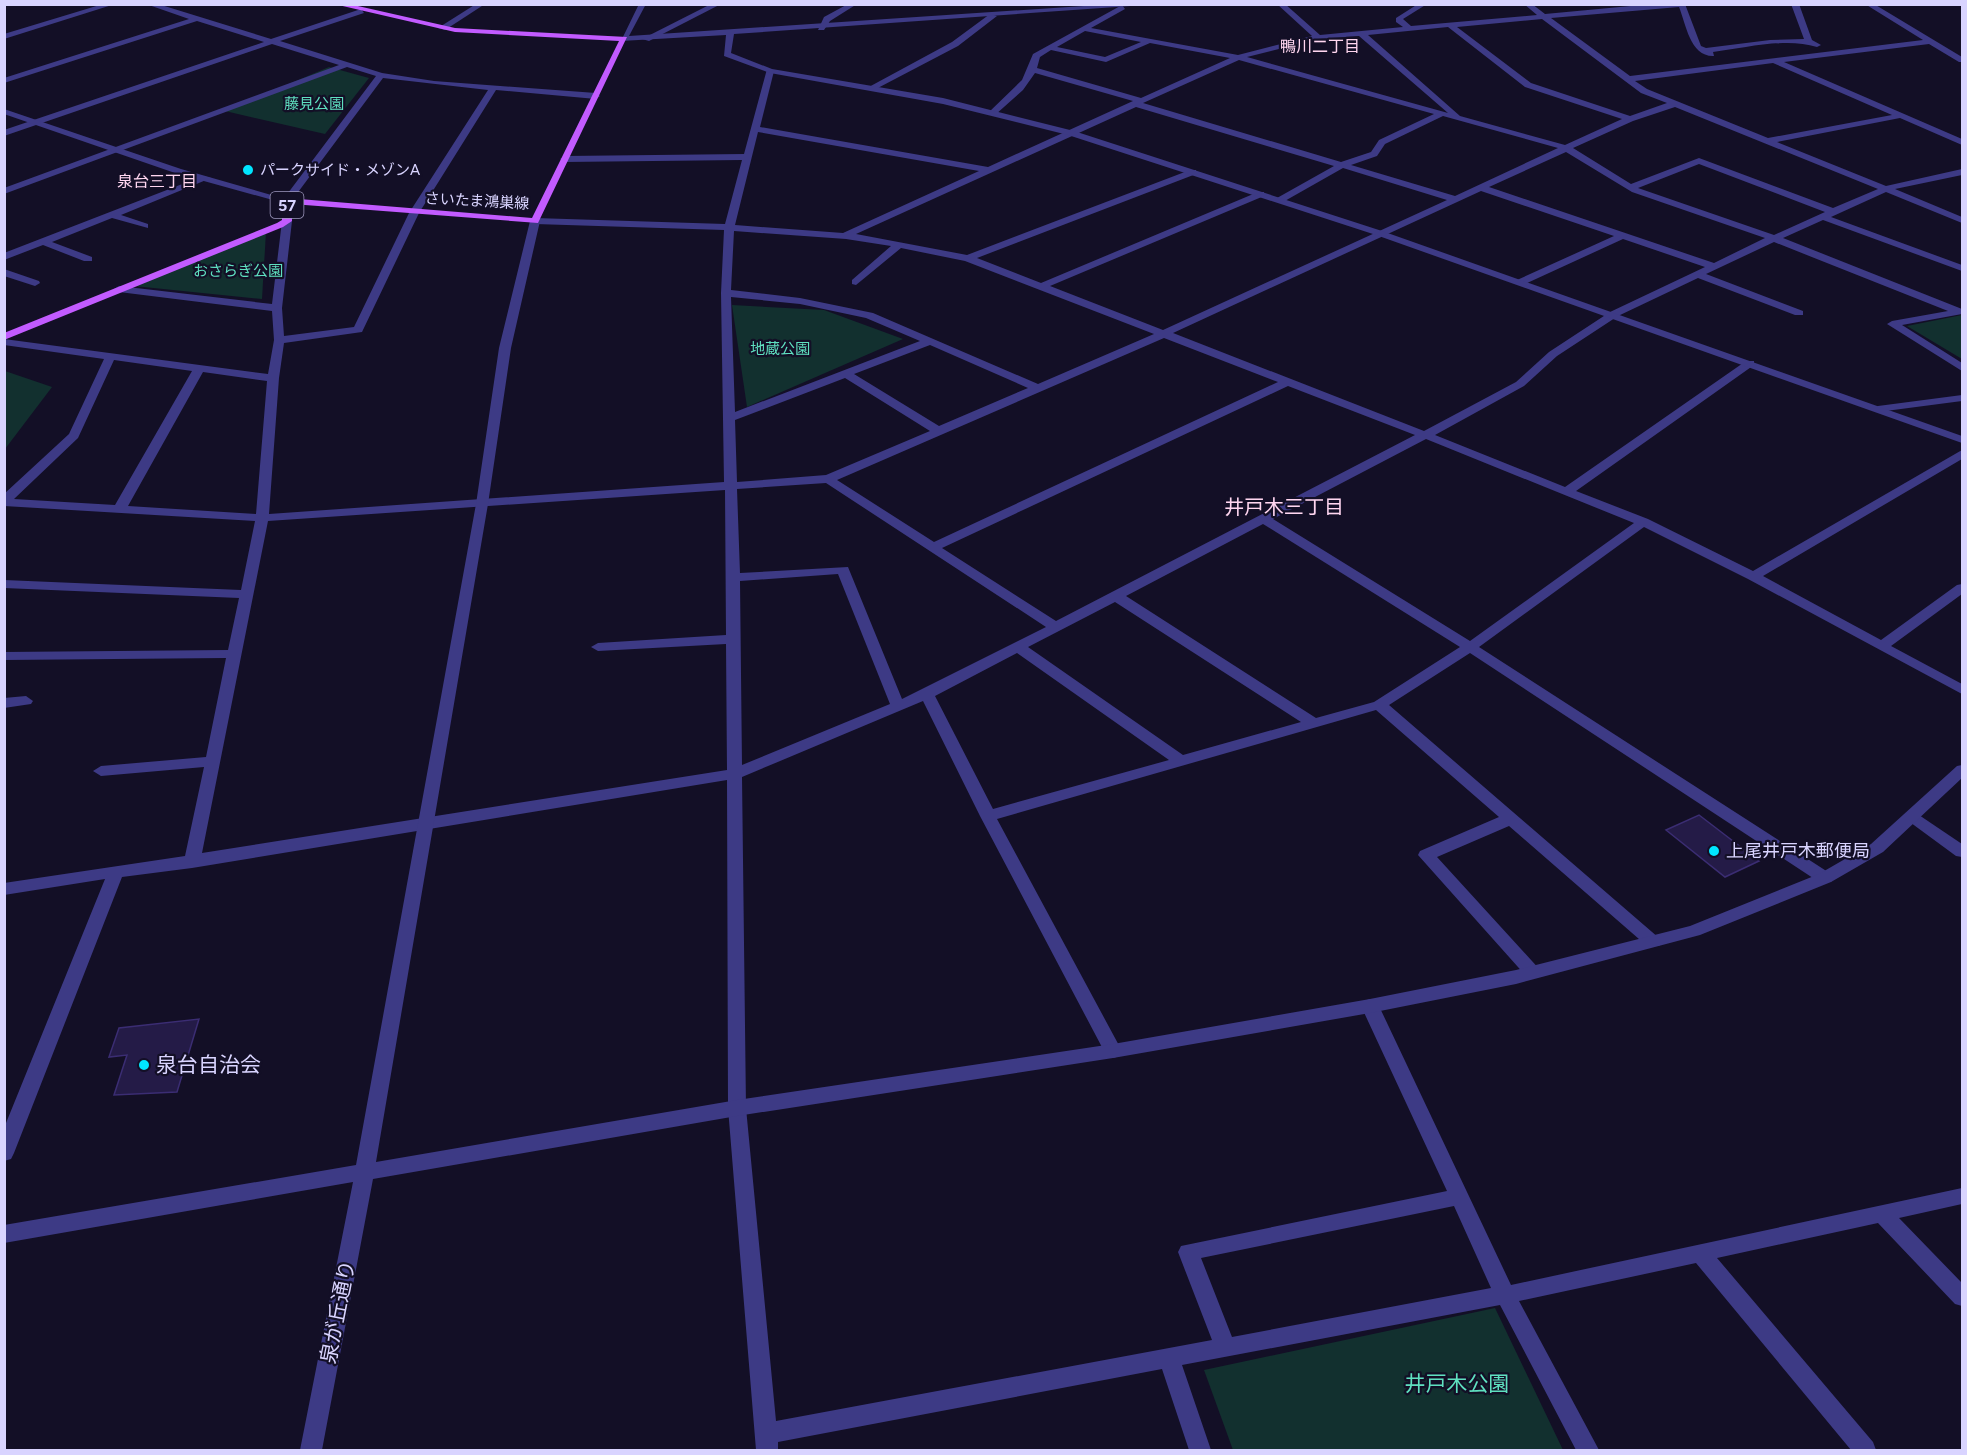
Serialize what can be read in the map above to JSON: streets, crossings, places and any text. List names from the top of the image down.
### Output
{
  "streets": {
    "main road": ["さいたま鴻巣線", "57"],
    "street": ["泉が丘通り"]
  },
  "crossings": [
    ["さいたま鴻巣線", "57"],
    ["さいたま鴻巣線", "泉が丘通り"]
  ],
  "districts": ["鴨川二丁目", "泉台三丁目", "井戸木三丁目"],
  "parks": [
    "藤見公園",
    "おさらぎ公園",
    "地蔵公園",
    "井戸木公園"
  ],
  "places": ["パークサイド・メゾンA", "上尾井戸木郵便局", "泉台自治会"]
}
